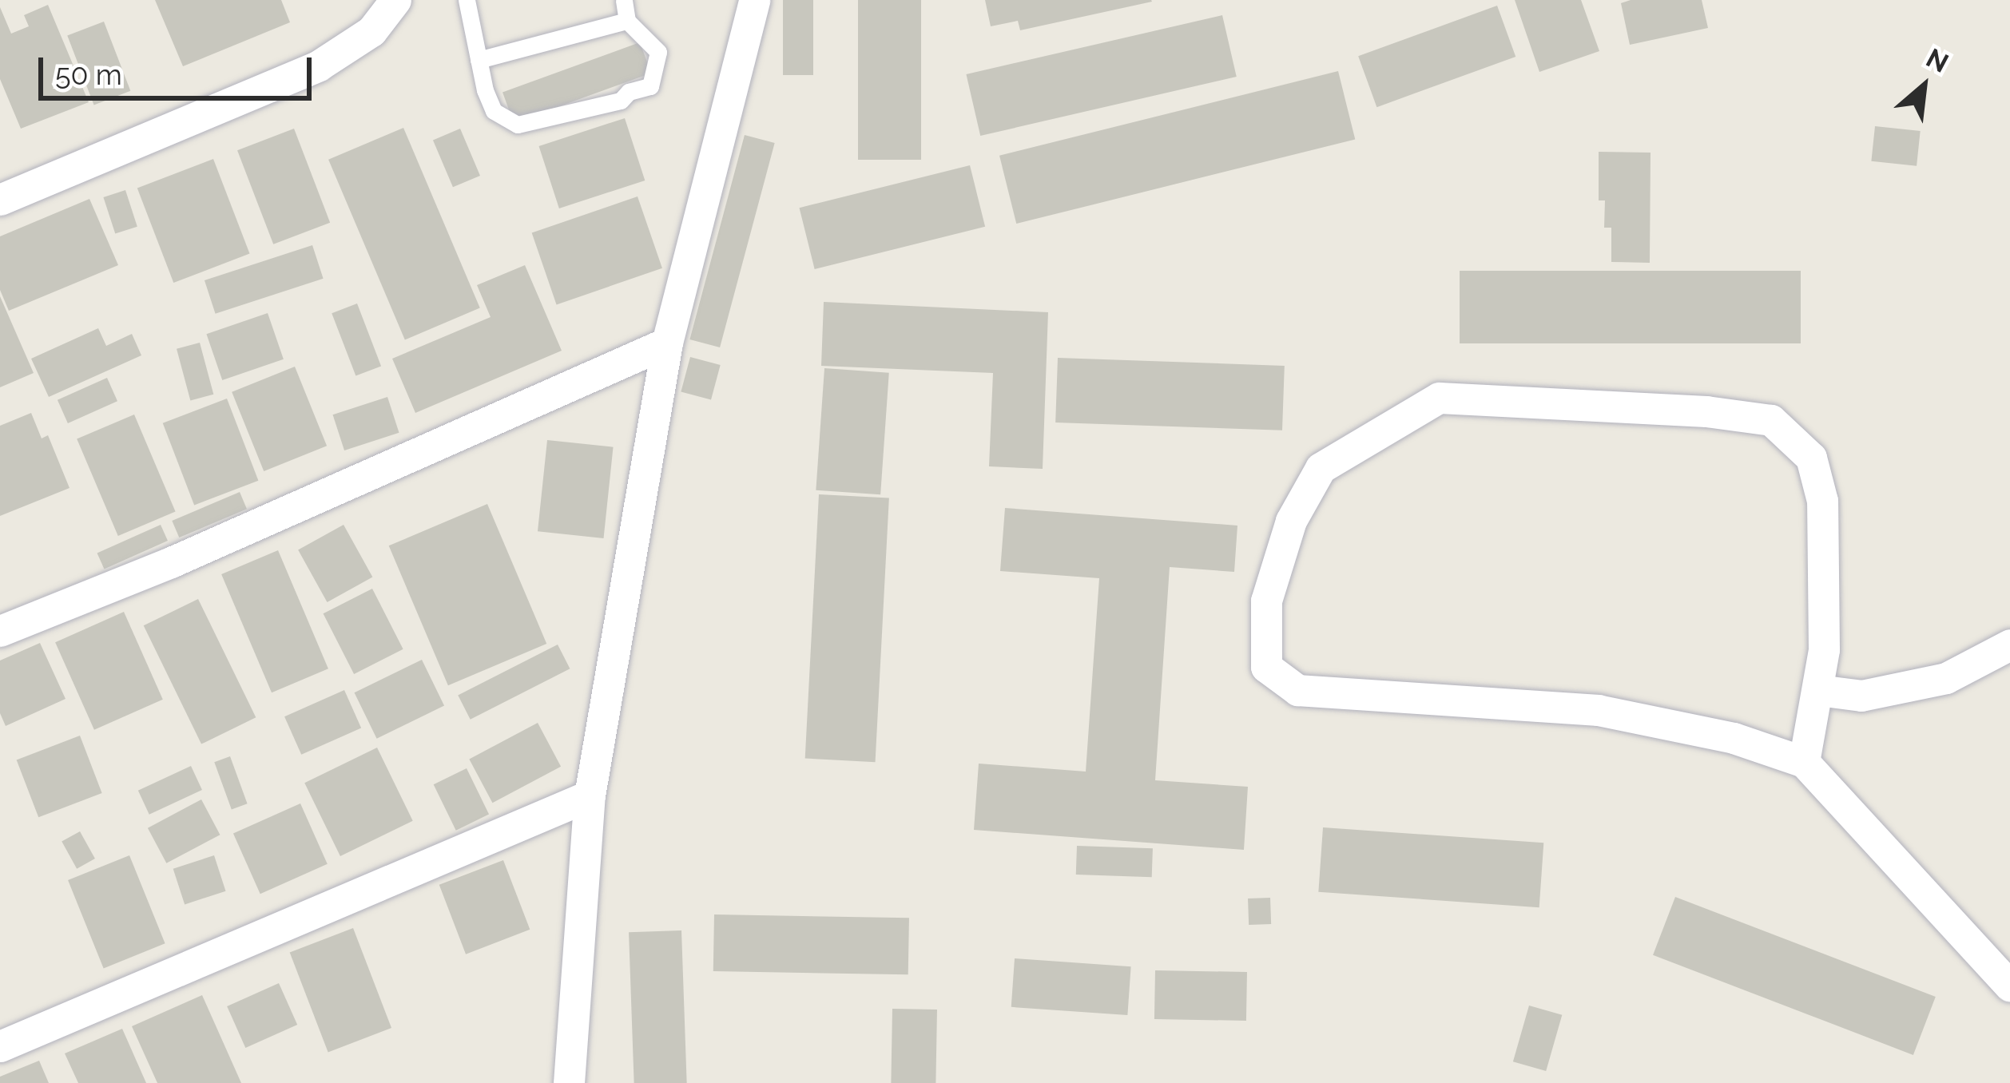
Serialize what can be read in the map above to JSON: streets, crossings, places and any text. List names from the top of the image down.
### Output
{
  "scale_bar": "50 m",
  "north": "top right"
}
